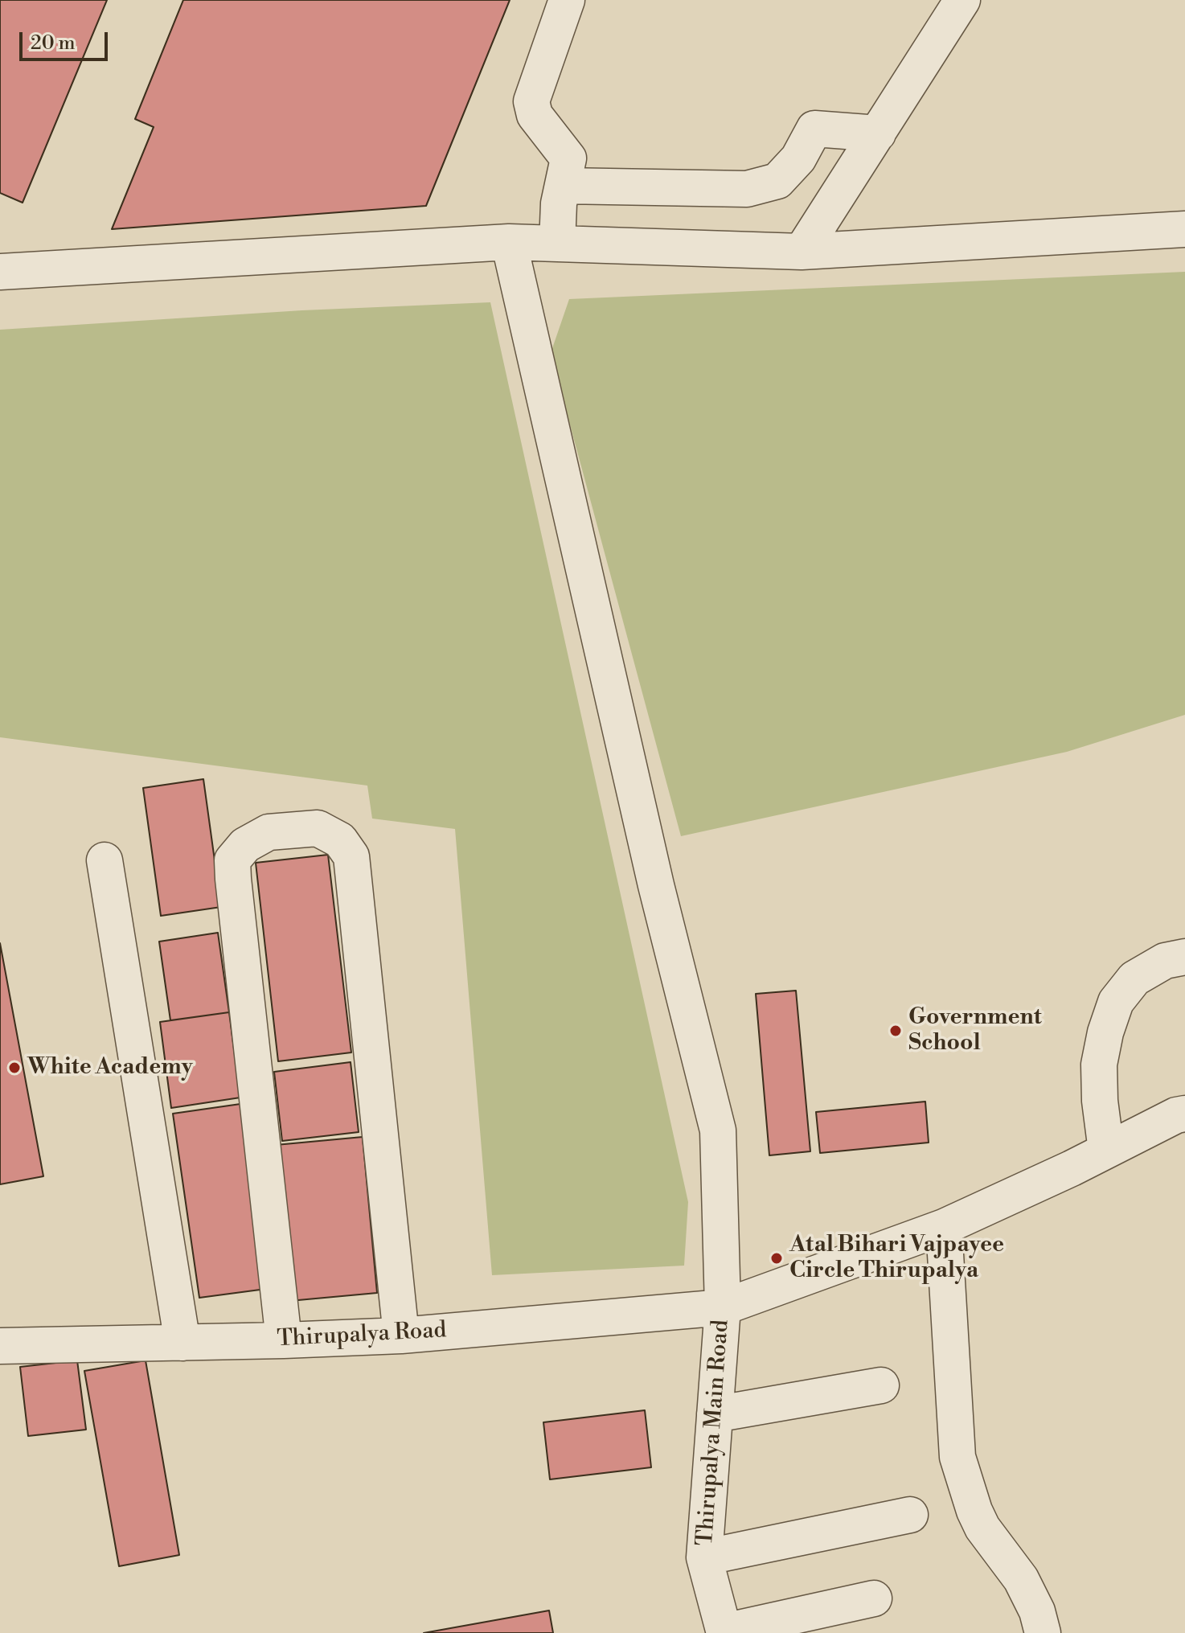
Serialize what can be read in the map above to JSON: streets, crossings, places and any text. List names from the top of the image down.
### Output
{
  "streets": {
    "street": ["Thirupalya Road", "Thirupalya Main Road"]
  },
  "crossings": [
    ["Thirupalya Road", "Thirupalya Main Road"]
  ],
  "places": ["Government School", "White Academy", "Atal Bihari Vajpayee Circle Thirupalya"],
  "scale_bar": "20 m"
}
